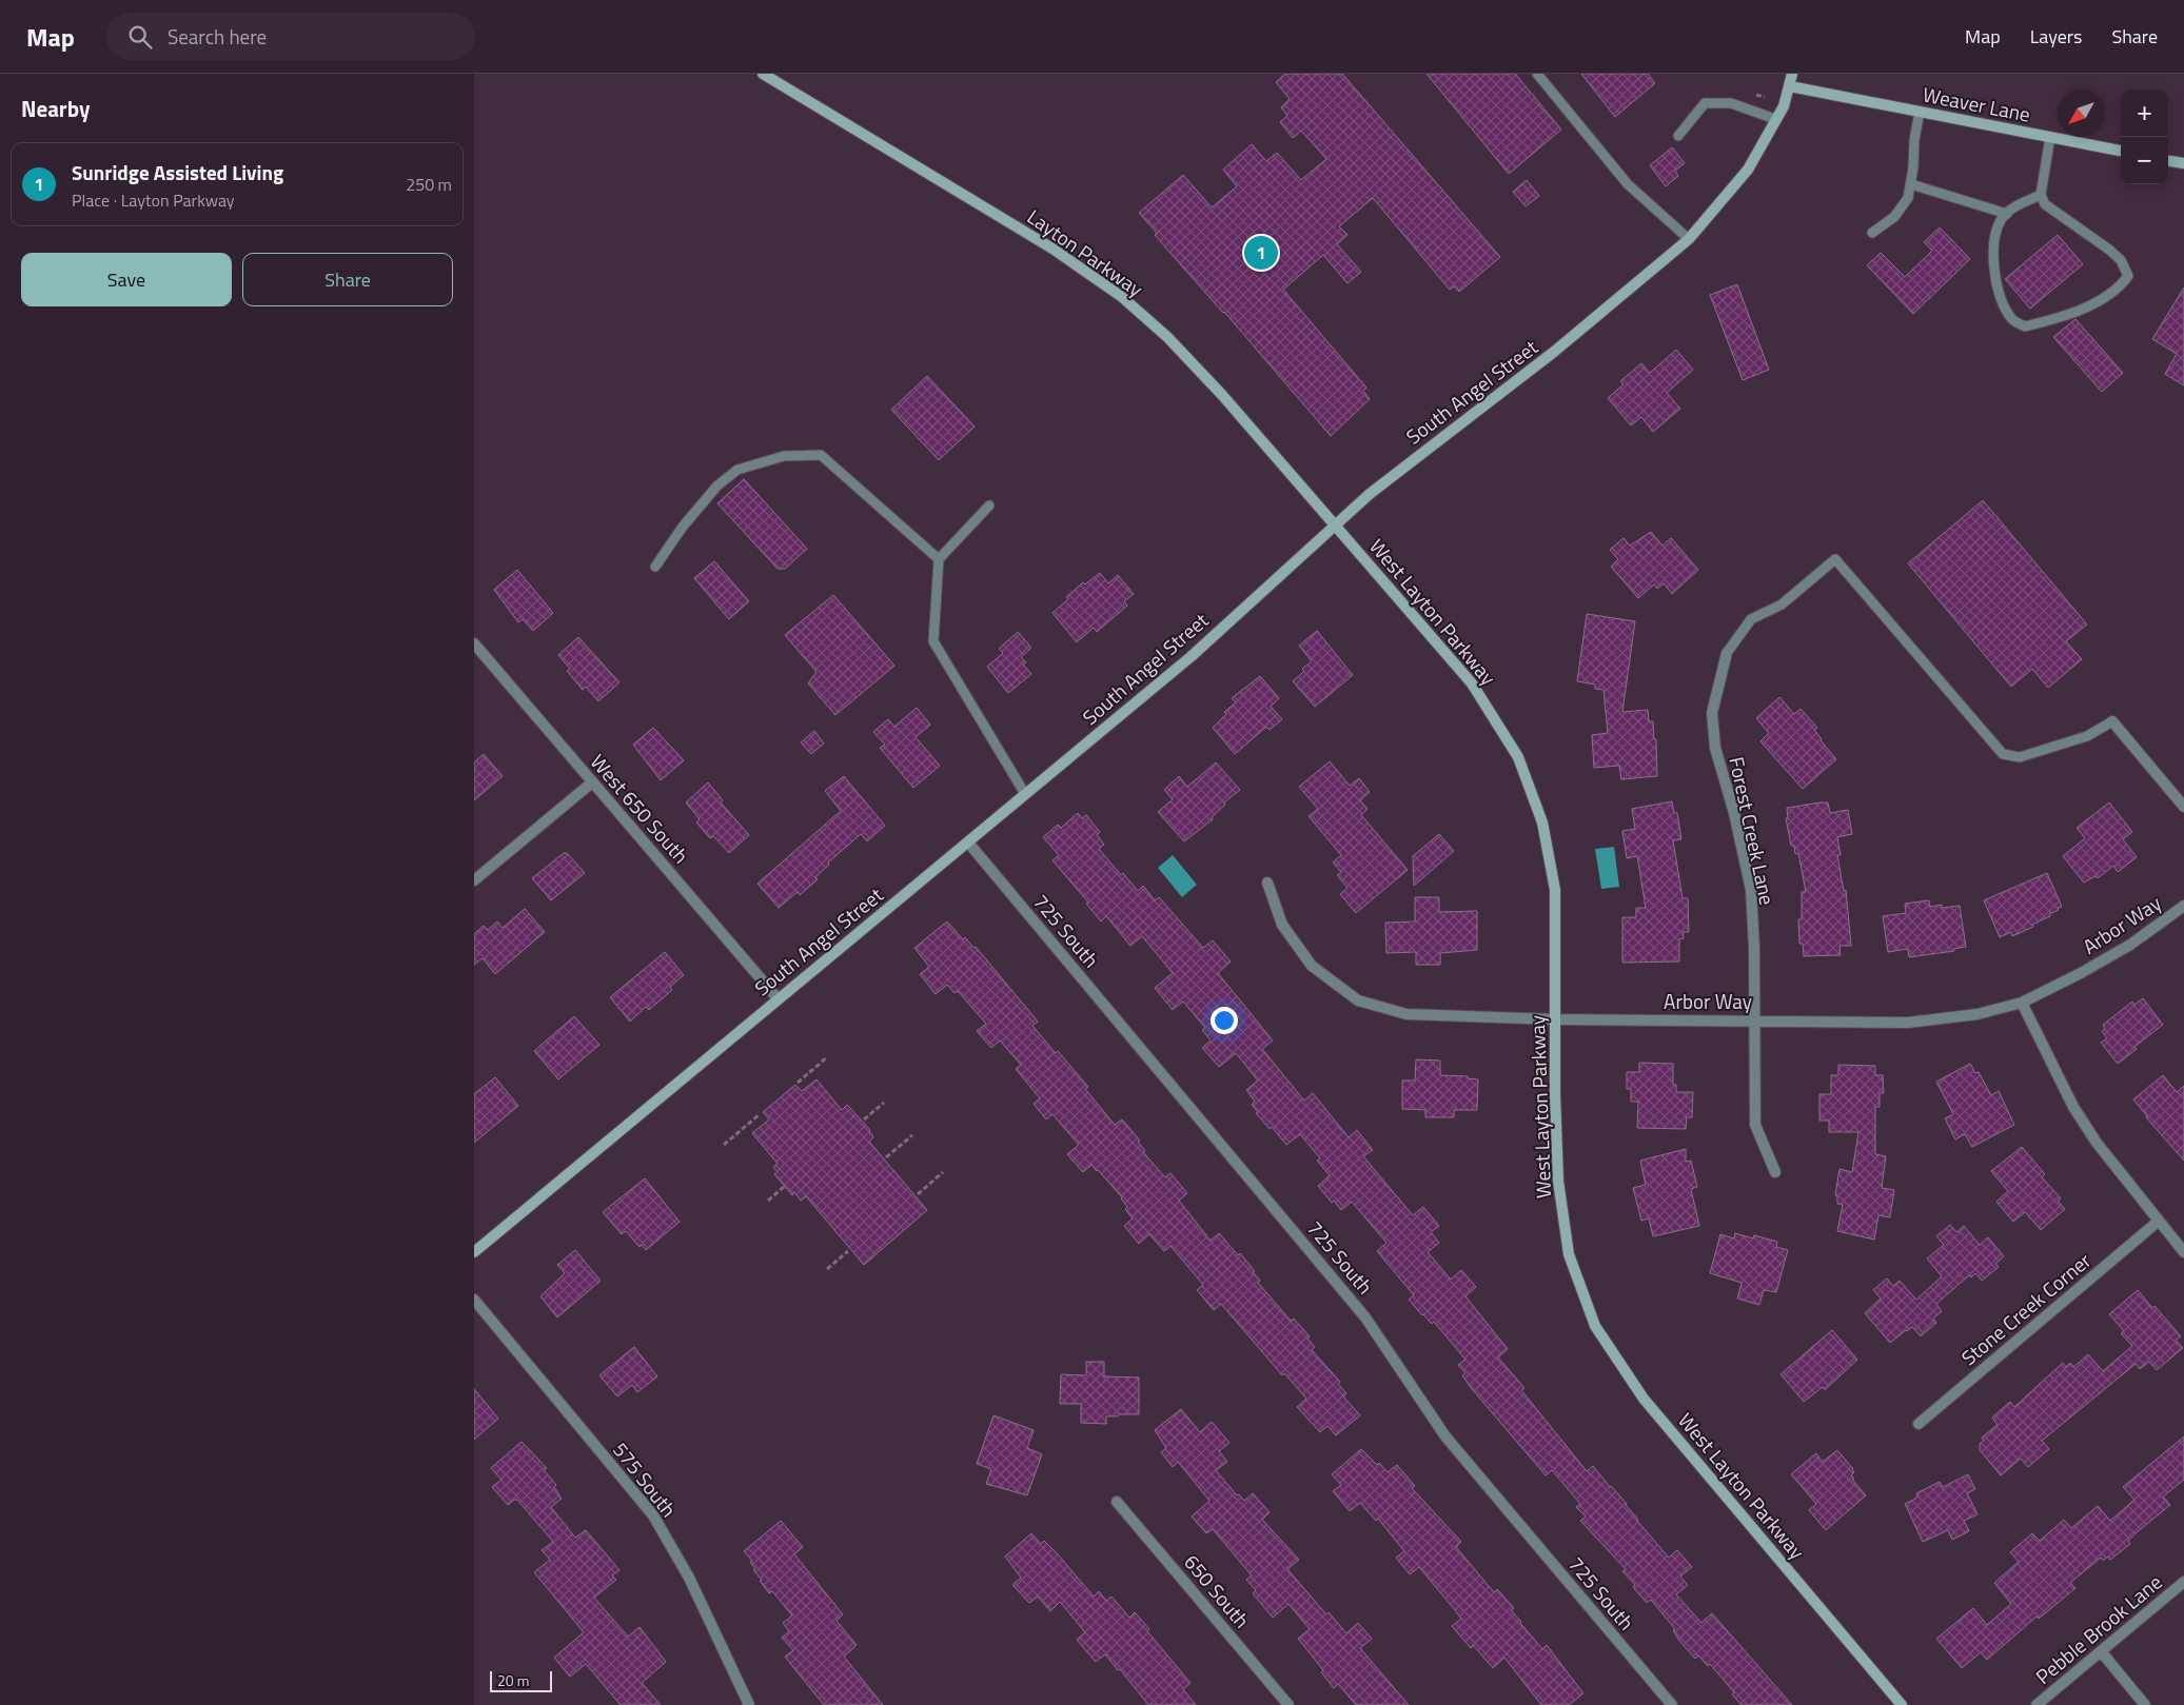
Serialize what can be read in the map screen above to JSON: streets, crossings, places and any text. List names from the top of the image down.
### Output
{
  "streets": {
    "main road": [
      "Weaver Lane",
      "Layton Parkway",
      "South Angel Street",
      "West Layton Parkway"
    ],
    "street": [
      "West 650 South",
      "Forest Creek Lane",
      "Arbor Way",
      "725 South",
      "Stone Creek Corner",
      "575 South",
      "650 South",
      "Pebble Brook Lane"
    ]
  },
  "crossings": [
    ["Weaver Lane", "South Angel Street"],
    ["Layton Parkway", "South Angel Street"],
    ["Layton Parkway", "West Layton Parkway"],
    ["South Angel Street", "West Layton Parkway"],
    ["South Angel Street", "West 650 South"],
    ["South Angel Street", "725 South"],
    ["West Layton Parkway", "Arbor Way"],
    ["Forest Creek Lane", "Arbor Way"]
  ],
  "scale_bar": "20 m",
  "north": "bottom left",
  "page": {
    "header": "Map",
    "search": "Search here",
    "nav": ["Map", "Layers", "Share"],
    "heading": "Nearby",
    "map_buttons": ["+", "−"],
    "list": [
      {
        "mark": "1",
        "name": "Sunridge Assisted Living",
        "note": "Place · Layton Parkway",
        "value": "250 m"
      }
    ],
    "pins": "1",
    "buttons": ["Save", "Share"],
    "scale": "20 m"
  }
}
